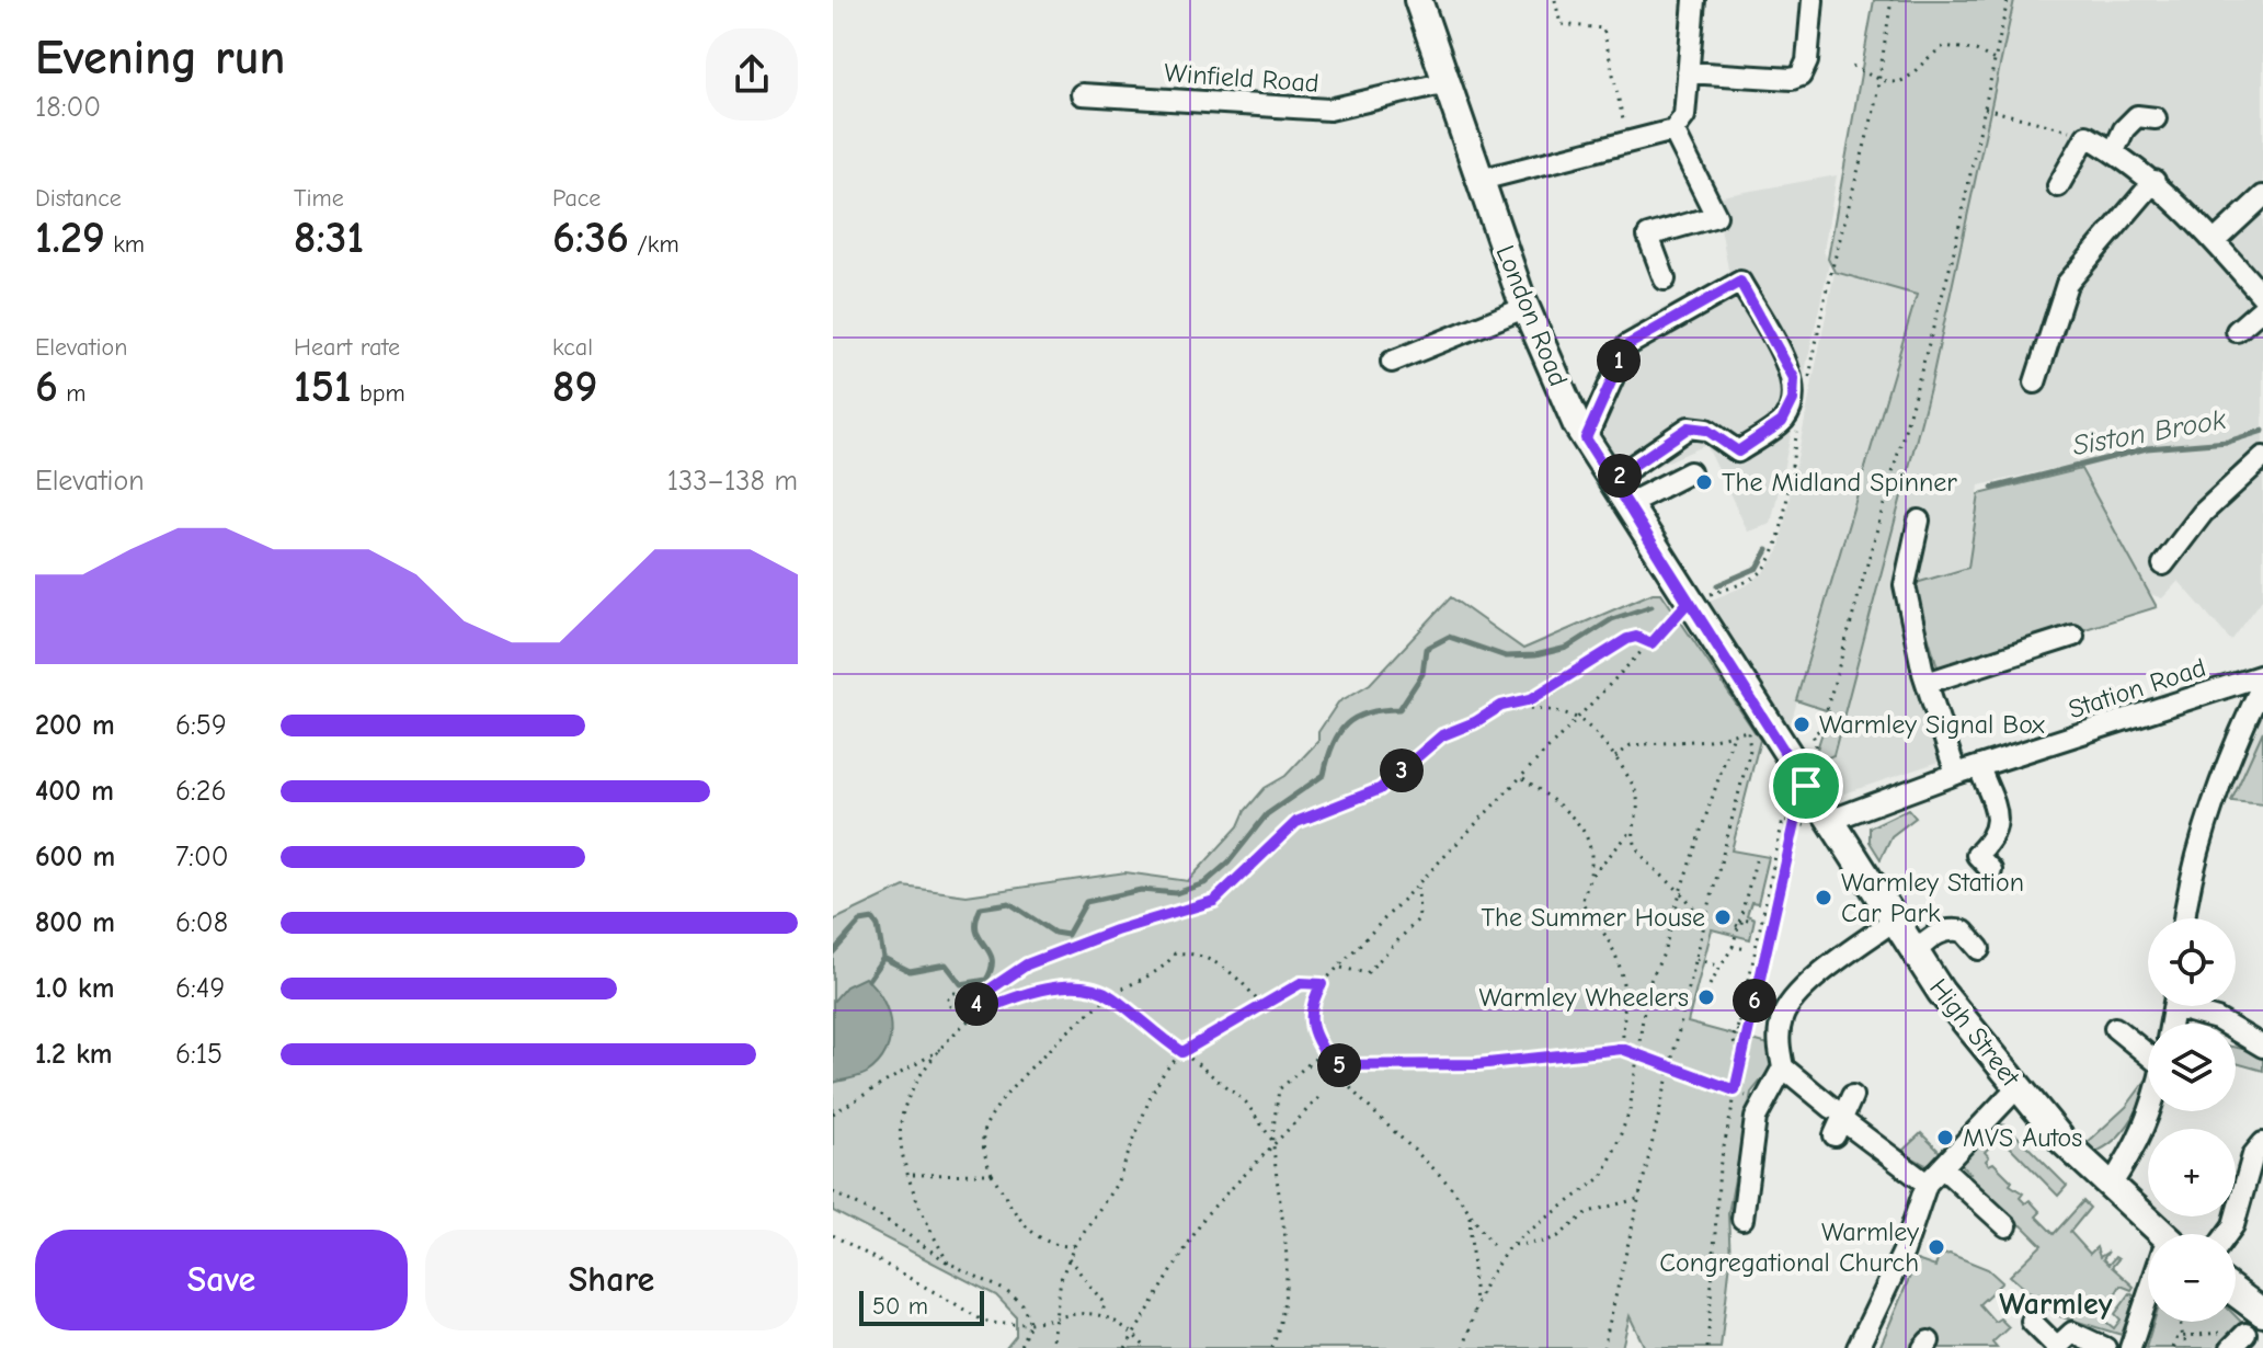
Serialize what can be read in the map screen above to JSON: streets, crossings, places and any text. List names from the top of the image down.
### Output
{
  "streets": {
    "main road": ["London Road", "High Street"],
    "street": ["Winfield Road", "Station Road"]
  },
  "crossings": [
    ["Winfield Road", "London Road"],
    ["London Road", "High Street"],
    ["Station Road", "High Street"]
  ],
  "districts": ["Warmley"],
  "water": ["Siston Brook"],
  "places": [
    "The Midland Spinner",
    "Warmley Signal Box",
    "Warmley Station Car Park",
    "The Summer House",
    "Warmley Wheelers",
    "MVS Autos",
    "Warmley Congregational Church"
  ],
  "scale_bar": "50 m",
  "page": {
    "heading": ["Evening run", "18:00"],
    "stats": [
      ["Distance", "1.29 km"],
      ["Time", "8:31"],
      ["Pace", "6:36 /km"],
      ["Elevation", "6 m"],
      ["Heart rate", "151 bpm"],
      ["kcal", "89"]
    ],
    "pins": [
      "1",
      "2",
      "3",
      "6",
      "4",
      "5"
    ],
    "chart": ["Elevation", "133–138 m"],
    "list": [
      {
        "name": "200 m",
        "note": "6:59"
      },
      {
        "name": "400 m",
        "note": "6:26"
      },
      {
        "name": "600 m",
        "note": "7:00"
      },
      {
        "name": "800 m",
        "note": "6:08"
      },
      {
        "name": "1.0 km",
        "note": "6:49"
      },
      {
        "name": "1.2 km",
        "note": "6:15"
      }
    ],
    "map_buttons": ["+", "−"],
    "buttons": ["Save", "Share"],
    "scale": "50 m"
  }
}
